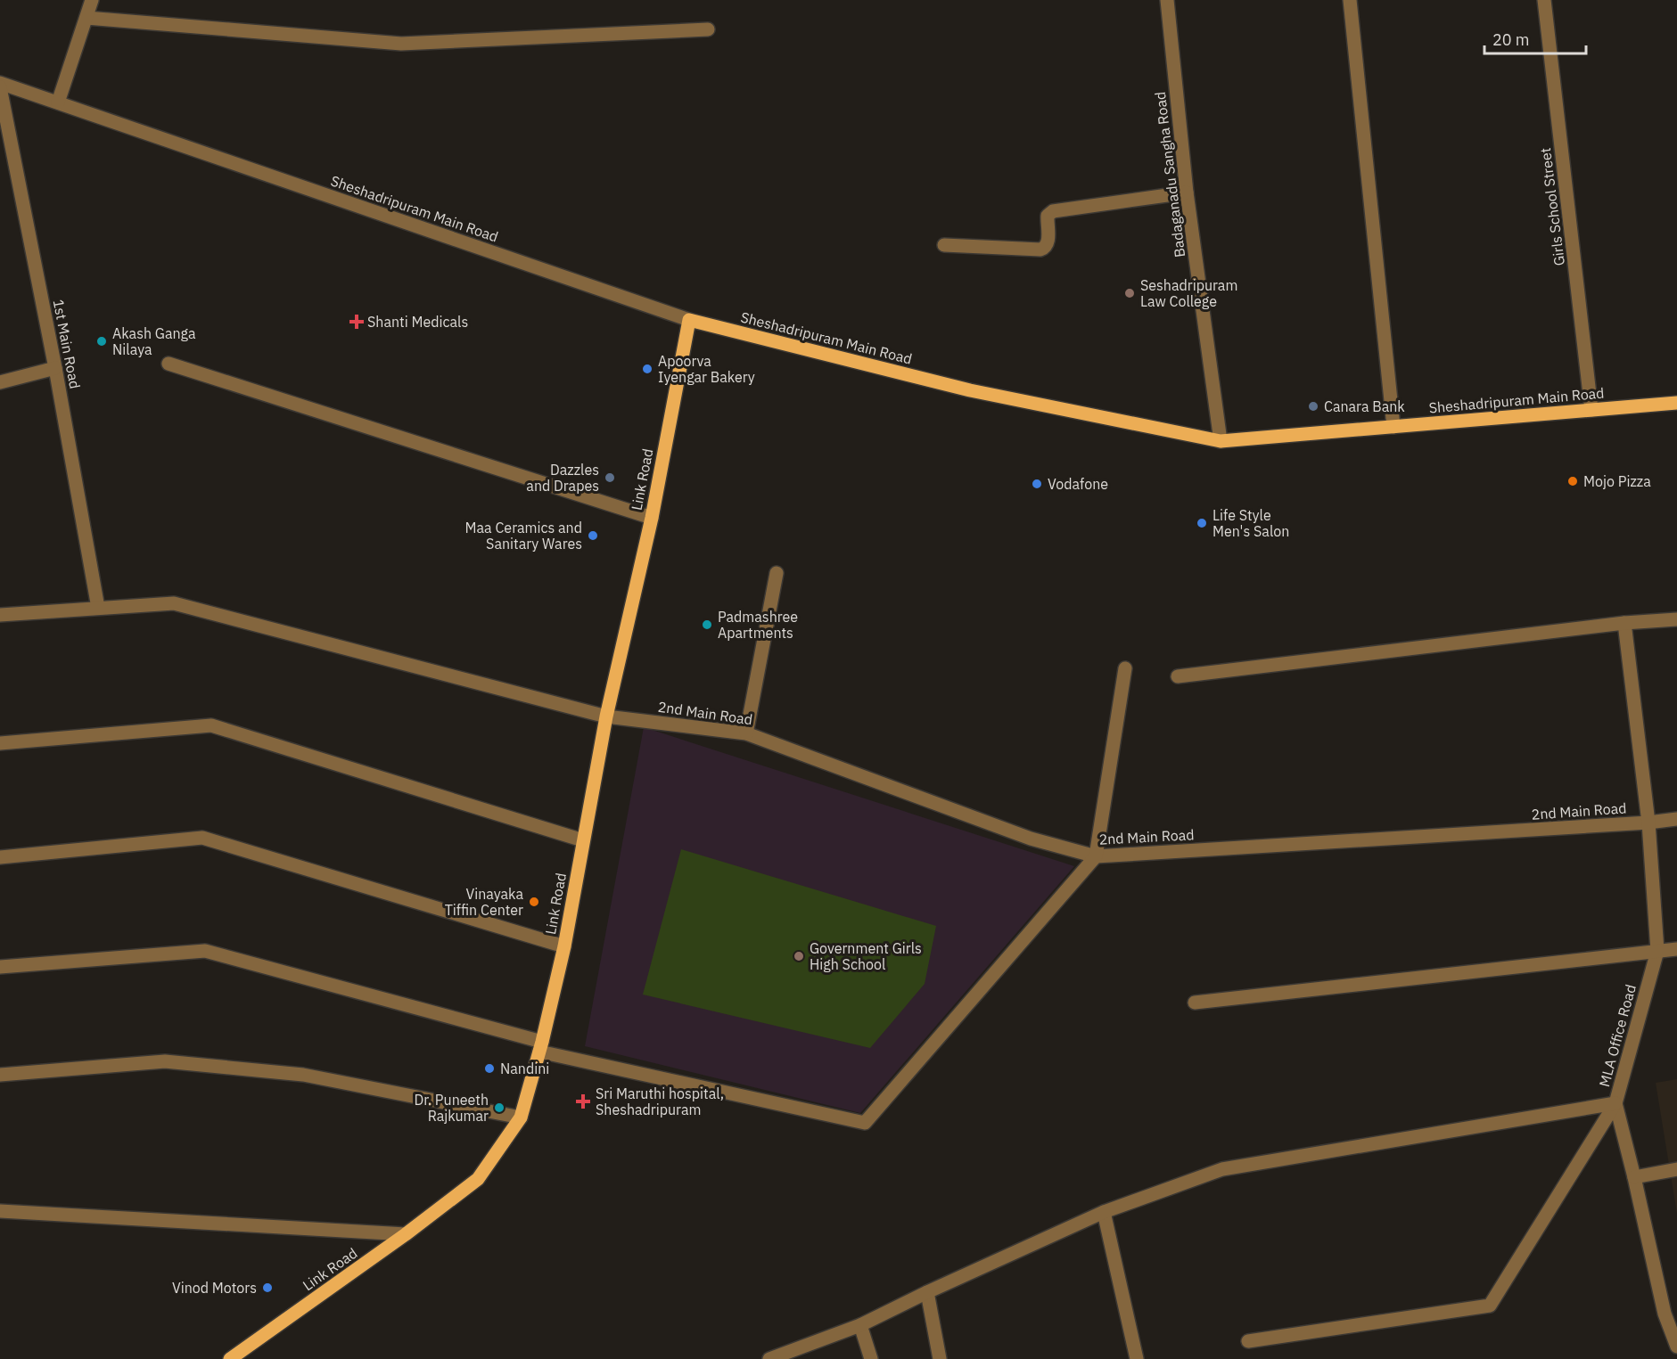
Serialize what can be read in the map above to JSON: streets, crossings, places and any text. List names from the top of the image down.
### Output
{
  "streets": {
    "main road": ["Sheshadripuram Main Road", "Link Road"],
    "street": [
      "Badaganadu Sangha Road",
      "Girls School Street",
      "1st Main Road",
      "2nd Main Road",
      "MLA Office Road"
    ]
  },
  "crossings": [
    ["Badaganadu Sangha Road", "Sheshadripuram Main Road"],
    ["Girls School Street", "Sheshadripuram Main Road"],
    ["Sheshadripuram Main Road", "1st Main Road"],
    ["Sheshadripuram Main Road", "Link Road"],
    ["1st Main Road", "2nd Main Road"],
    ["Link Road", "2nd Main Road"],
    ["2nd Main Road", "MLA Office Road"]
  ],
  "places": {
    "other": [
      "Seshadripuram Law College",
      "Akash Ganga Nilaya",
      "Apoorva Iyengar Bakery",
      "Canara Bank",
      "Dazzles and Drapes",
      "Mojo Pizza",
      "Vodafone",
      "Life Style Men's Salon",
      "Maa Ceramics and Sanitary Wares",
      "Padmashree Apartments",
      "Vinayaka Tiffin Center",
      "Government Girls High School",
      "Nandini",
      "Dr. Puneeth Rajkumar",
      "Vinod Motors"
    ],
    "health": ["Shanti Medicals", "Sri Maruthi hospital, Sheshadripuram"]
  },
  "scale_bar": "20 m"
}
